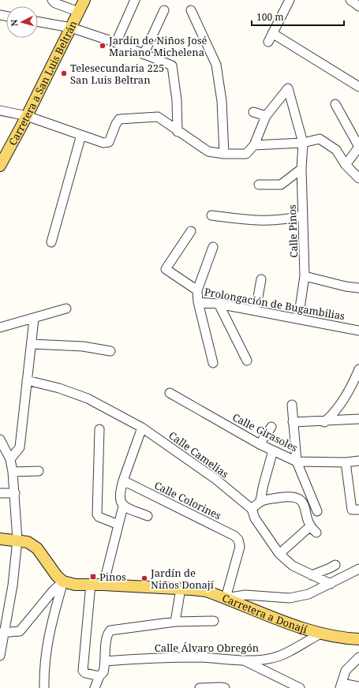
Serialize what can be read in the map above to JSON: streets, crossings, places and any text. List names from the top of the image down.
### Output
{
  "streets": {
    "main road": ["Carretera a San Luis Beltrán", "Carretera a Donají"],
    "street": [
      "Calle Pinos",
      "Prolongación de Bugambilias",
      "Calle Girasoles",
      "Calle Camelias",
      "Calle Colorines",
      "Calle Álvaro Obregón"
    ]
  },
  "crossings": [
    ["Calle Pinos", "Prolongación de Bugambilias"],
    ["Calle Colorines", "Carretera a Donají"],
    ["Carretera a Donají", "Calle Álvaro Obregón"]
  ],
  "places": {
    "other": ["Jardín de Niños José Mariano Michelena", "Telesecundaria 225 San Luis Beltran", "Jardín de Niños Donají"],
    "transit": ["Pinos"]
  },
  "scale_bar": "100 m",
  "north": "left"
}
